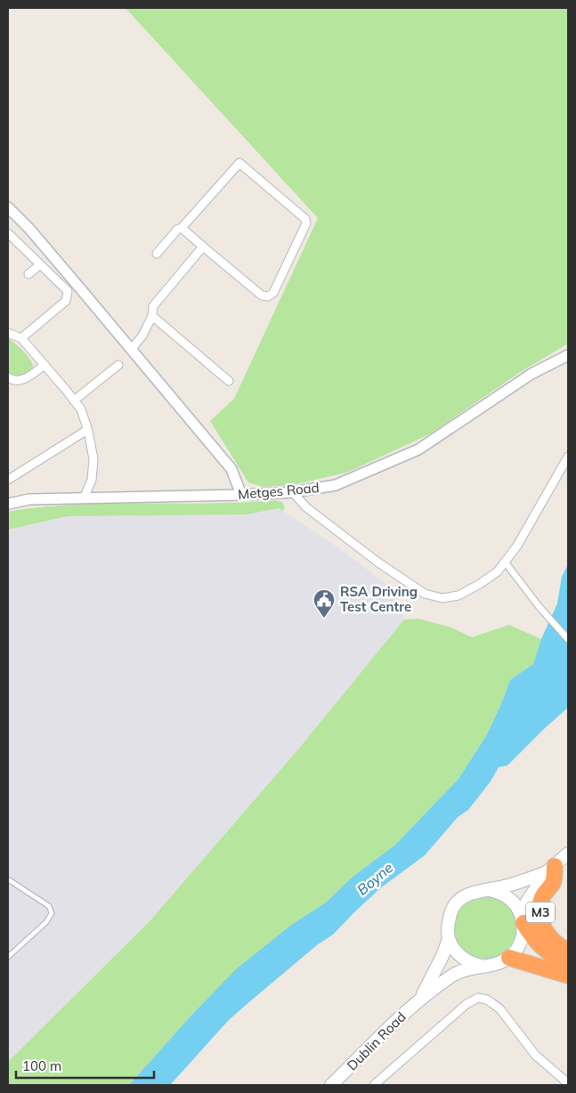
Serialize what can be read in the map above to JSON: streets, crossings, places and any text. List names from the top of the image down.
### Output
{
  "streets": {
    "highway": ["M3"],
    "main road": ["Dublin Road"],
    "street": ["Metges Road"]
  },
  "water": ["Boyne"],
  "places": {
    "public building": ["RSA Driving Test Centre"]
  },
  "scale_bar": "100 m"
}
